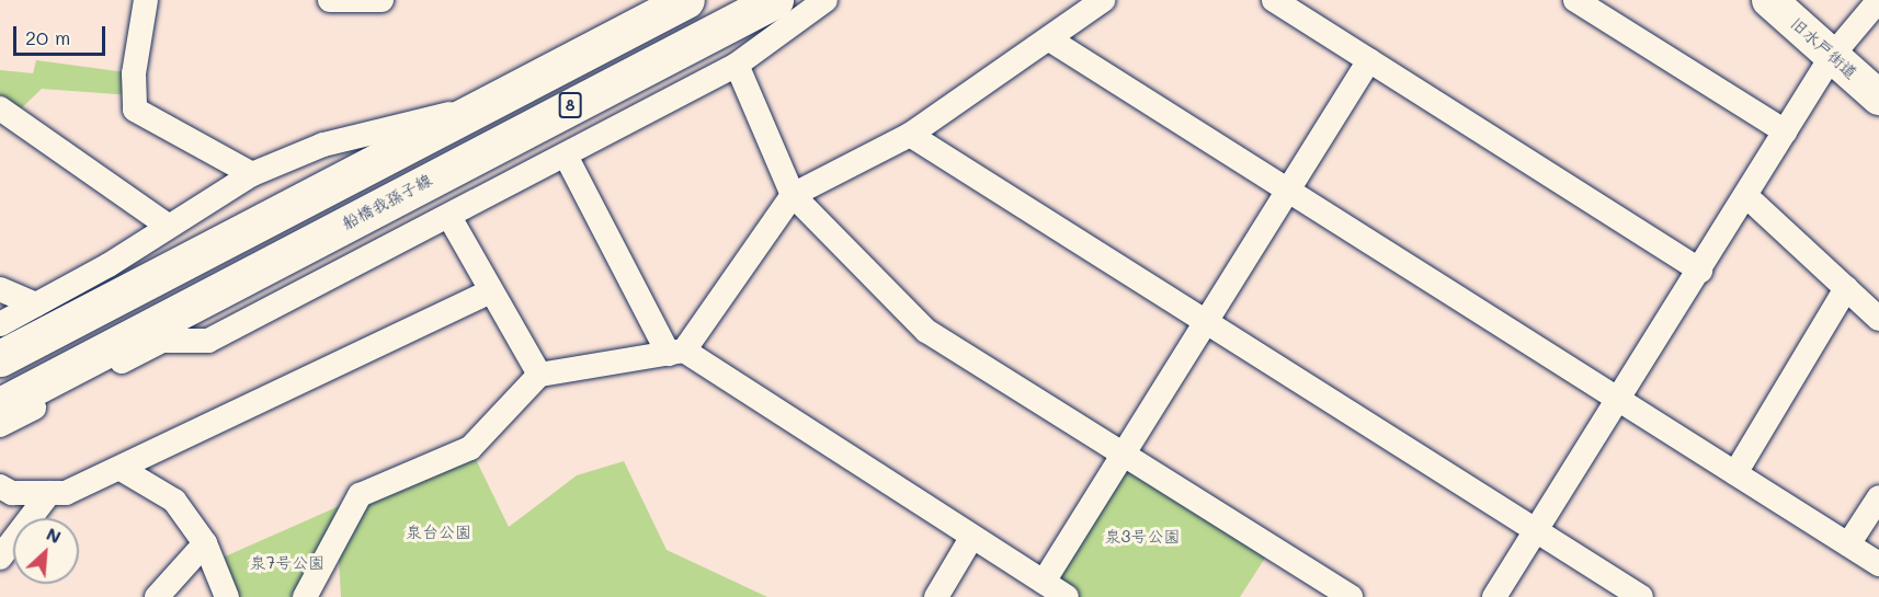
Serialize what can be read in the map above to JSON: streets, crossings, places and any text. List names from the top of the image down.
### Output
{
  "streets": {
    "main road": ["8", "船橋我孫子線"],
    "street": ["旧水戸街道"]
  },
  "parks": ["泉台公園", "泉3号公園", "泉7号公園"],
  "scale_bar": "20 m",
  "north": "top right"
}
